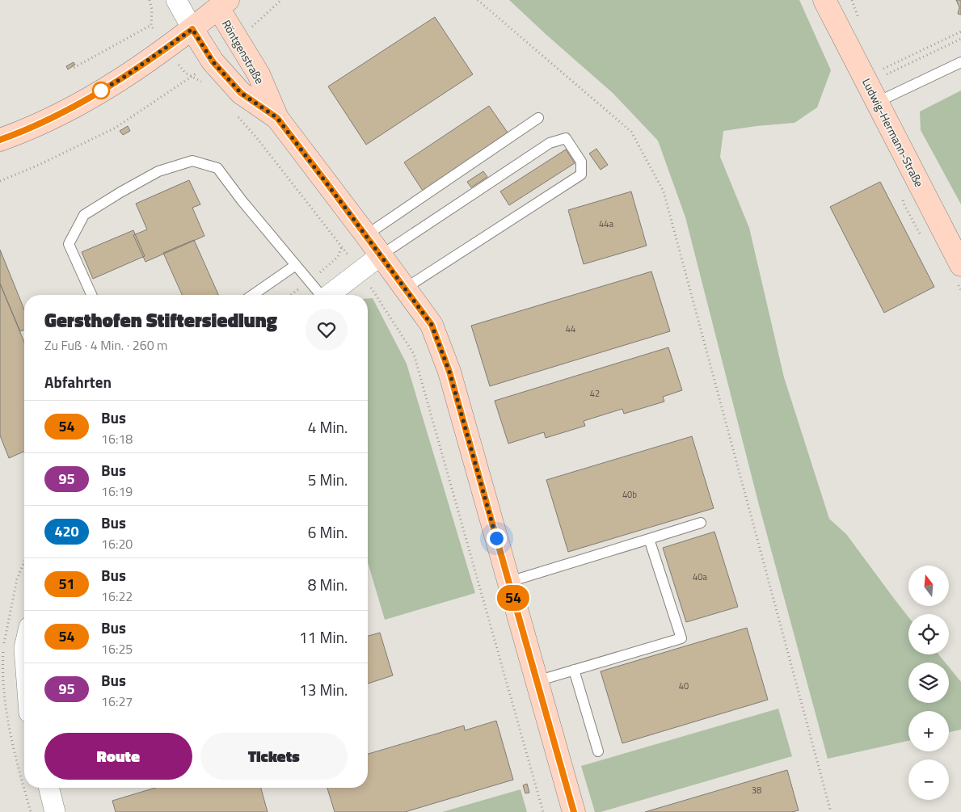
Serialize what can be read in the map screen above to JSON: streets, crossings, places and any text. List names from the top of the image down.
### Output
{
  "streets": {
    "street": ["Röntgenstraße", "Ludwig-Hermann-Straße"]
  },
  "lines": ["bus line 54"],
  "house_numbers": [
    "44a",
    "44",
    "42",
    "40b",
    "40a",
    "40",
    "38"
  ],
  "north": "top",
  "page": {
    "on_map": "54",
    "heading": [
      ["Gersthofen Stiftersiedlung", "Zu Fuß · 4 Min. · 260 m"],
      "Abfahrten"
    ],
    "list": [
      {
        "mark": "54",
        "name": "Bus",
        "note": "16:18",
        "value": "4 Min."
      },
      {
        "mark": "95",
        "name": "Bus",
        "note": "16:19",
        "value": "5 Min."
      },
      {
        "mark": "420",
        "name": "Bus",
        "note": "16:20",
        "value": "6 Min."
      },
      {
        "mark": "51",
        "name": "Bus",
        "note": "16:22",
        "value": "8 Min."
      },
      {
        "mark": "54",
        "name": "Bus",
        "note": "16:25",
        "value": "11 Min."
      },
      {
        "mark": "95",
        "name": "Bus",
        "note": "16:27",
        "value": "13 Min."
      }
    ],
    "map_buttons": ["+", "−"],
    "buttons": ["Route", "Tickets"]
  }
}
